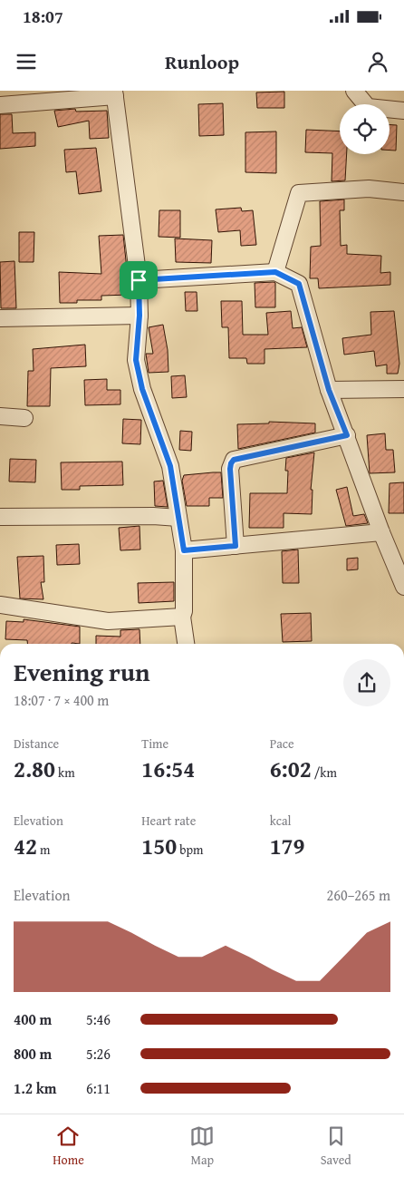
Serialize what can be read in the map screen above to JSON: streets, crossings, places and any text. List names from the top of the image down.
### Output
{
  "page": {
    "status": "18:07",
    "header": "Runloop",
    "heading": ["Evening run", "18:07 · 7 × 400 m"],
    "stats": [
      ["Distance", "2.80 km"],
      ["Time", "16:54"],
      ["Pace", "6:02 /km"],
      ["Elevation", "42 m"],
      ["Heart rate", "150 bpm"],
      ["kcal", "179"]
    ],
    "chart": ["Elevation", "260–265 m"],
    "list": [
      {
        "name": "400 m",
        "note": "5:46"
      },
      {
        "name": "800 m",
        "note": "5:26"
      },
      {
        "name": "1.2 km",
        "note": "6:11"
      }
    ],
    "tabs": ["Home", "Map", "Saved"]
  }
}
